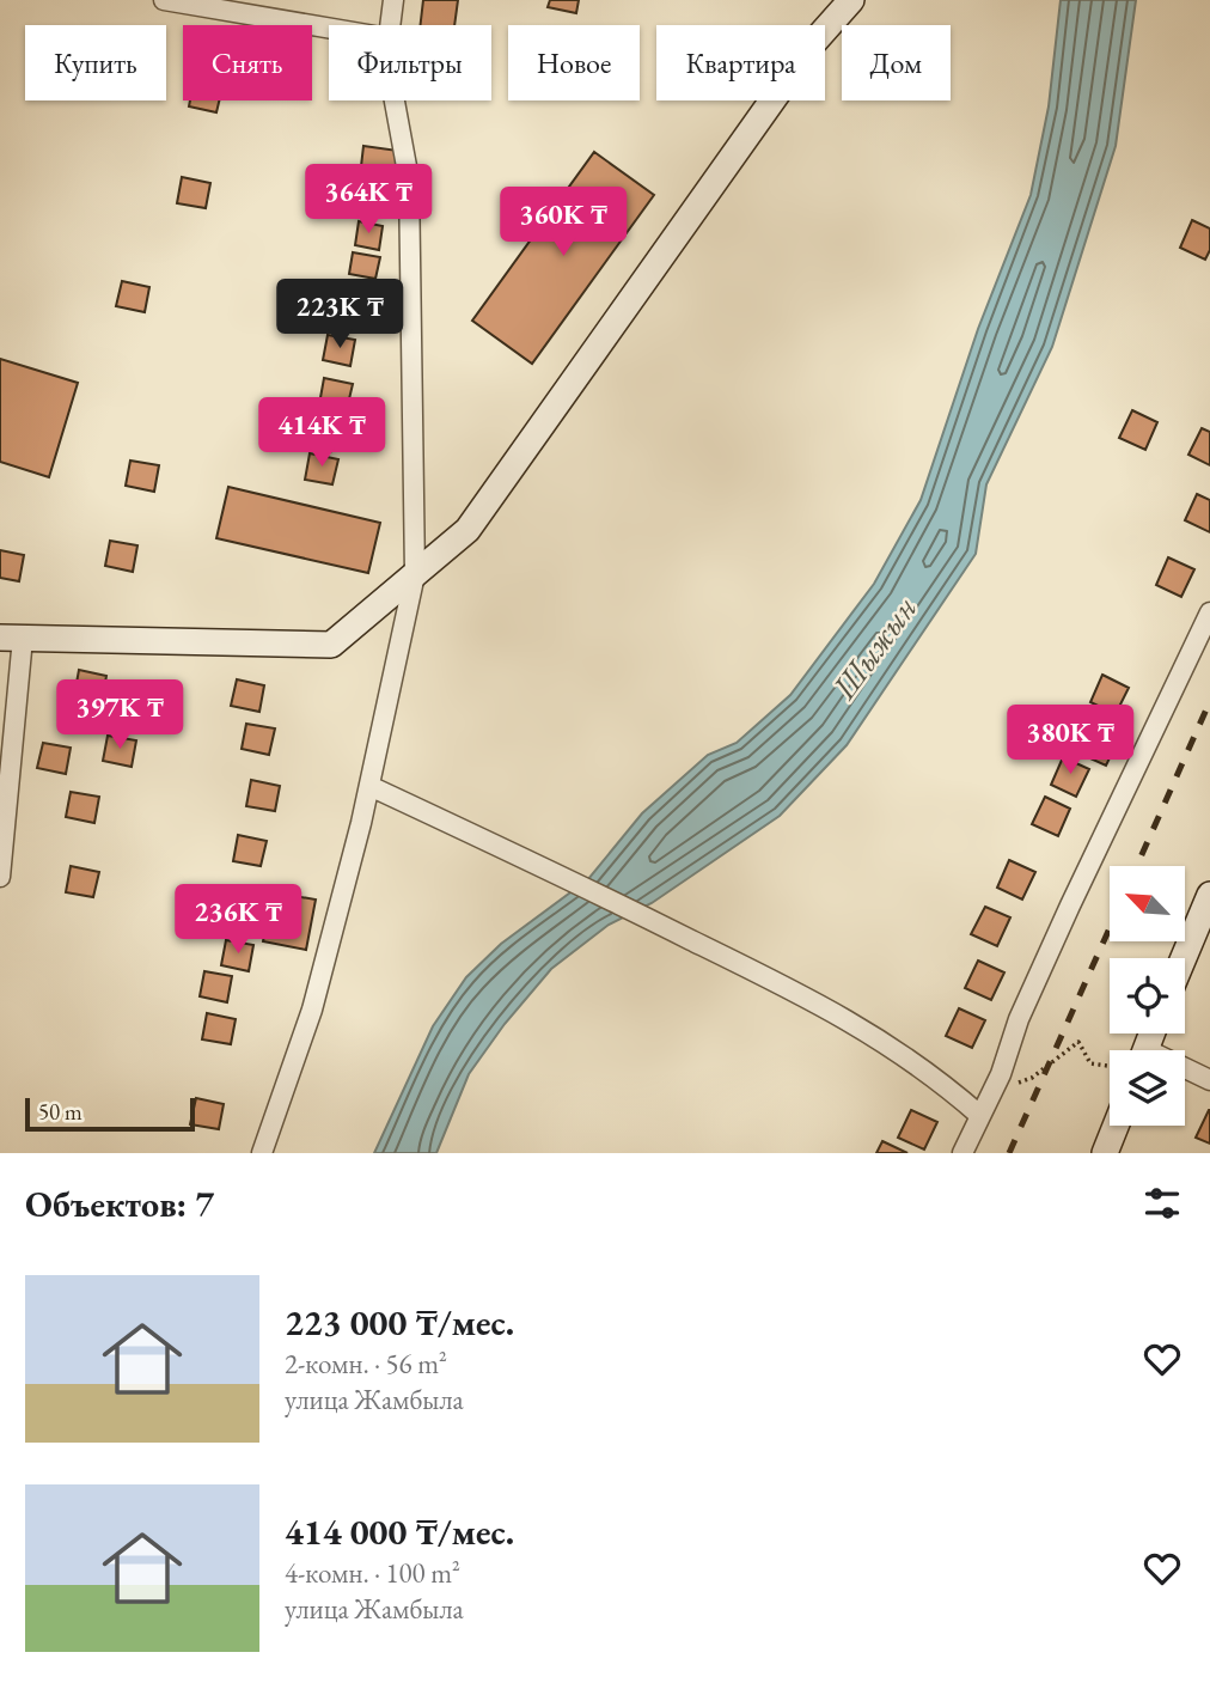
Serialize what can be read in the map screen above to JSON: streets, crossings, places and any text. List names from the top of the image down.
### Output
{
  "water": ["Шыжын"],
  "scale_bar": "50 m",
  "north": "top left",
  "page": {
    "chip": [
      "Купить",
      "Снять",
      "Фильтры",
      "Новое",
      "Квартира",
      "Дом"
    ],
    "price": [
      "364K ₸",
      "360K ₸",
      "223K ₸",
      "414K ₸",
      "397K ₸",
      "380K ₸",
      "236K ₸"
    ],
    "scale": "50 m",
    "heading": "Объектов: 7",
    "list": [
      {
        "name": "223 000 ₸/мес.",
        "note": "2-комн. · 56 m² · улица Жамбыла"
      },
      {
        "name": "414 000 ₸/мес.",
        "note": "4-комн. · 100 m² · улица Жамбыла"
      }
    ]
  }
}
